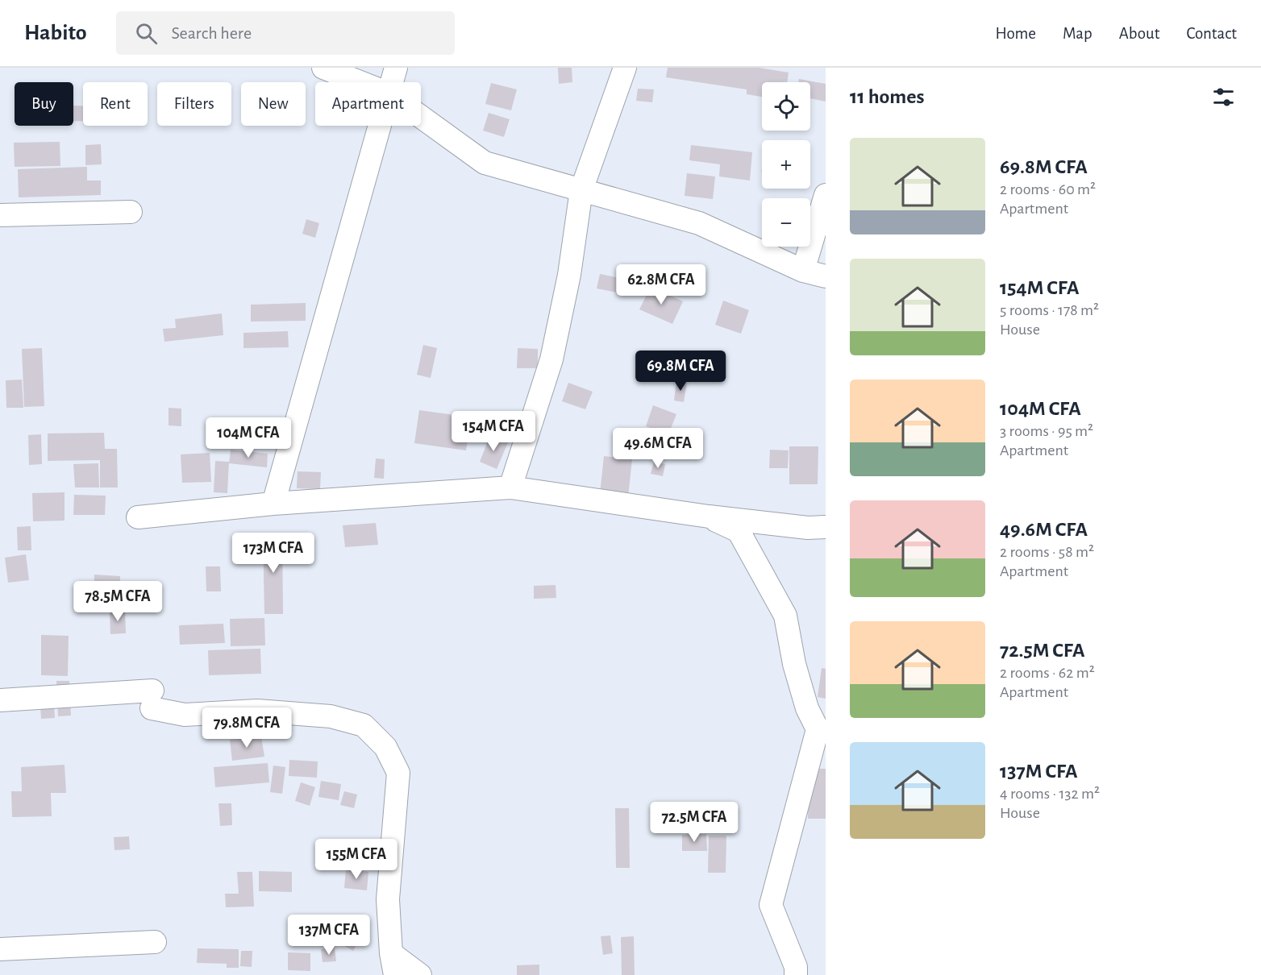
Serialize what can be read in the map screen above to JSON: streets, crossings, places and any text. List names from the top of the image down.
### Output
{
  "page": {
    "header": "Habito",
    "search": "Search here",
    "nav": [
      "Home",
      "Map",
      "About",
      "Contact"
    ],
    "heading": "11 homes",
    "map_buttons": ["+", "−"],
    "chip": [
      "Buy",
      "Rent",
      "Filters",
      "New",
      "Apartment"
    ],
    "list": [
      {
        "name": "69.8M CFA",
        "note": "2 rooms · 60 m² · Apartment"
      },
      {
        "name": "154M CFA",
        "note": "5 rooms · 178 m² · House"
      },
      {
        "name": "104M CFA",
        "note": "3 rooms · 95 m² · Apartment"
      },
      {
        "name": "49.6M CFA",
        "note": "2 rooms · 58 m² · Apartment"
      },
      {
        "name": "72.5M CFA",
        "note": "2 rooms · 62 m² · Apartment"
      },
      {
        "name": "137M CFA",
        "note": "4 rooms · 132 m² · House"
      }
    ],
    "price": [
      "62.8M CFA",
      "69.8M CFA",
      "154M CFA",
      "104M CFA",
      "49.6M CFA",
      "173M CFA",
      "78.5M CFA",
      "79.8M CFA",
      "72.5M CFA",
      "155M CFA",
      "137M CFA"
    ]
  }
}
